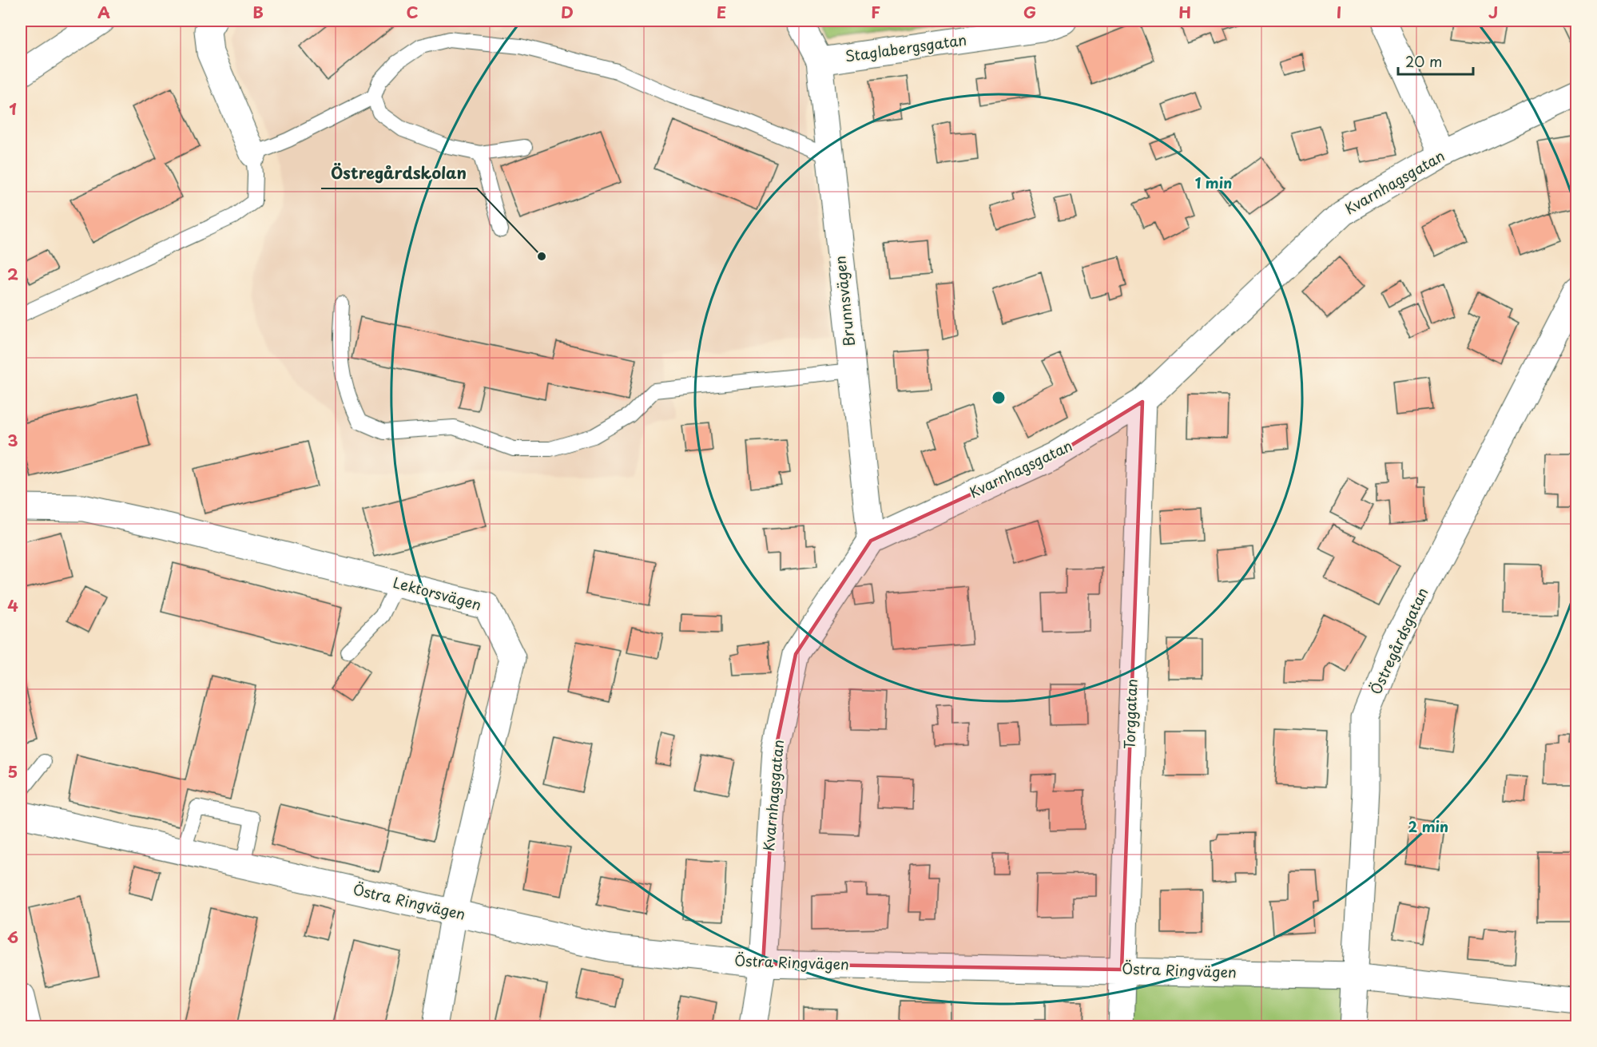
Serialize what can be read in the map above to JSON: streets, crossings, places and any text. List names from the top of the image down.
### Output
{
  "streets": {
    "street": [
      "Staglabergsgatan",
      "Kvarnhagsgatan",
      "Brunnsvägen",
      "Lektorsvägen",
      "Östregårdsgatan",
      "Torggatan",
      "Östra Ringvägen"
    ]
  },
  "crossings": [
    ["Staglabergsgatan", "Brunnsvägen"],
    ["Kvarnhagsgatan", "Brunnsvägen"],
    ["Kvarnhagsgatan", "Torggatan"],
    ["Kvarnhagsgatan", "Östra Ringvägen"],
    ["Lektorsvägen", "Östra Ringvägen"],
    ["Östregårdsgatan", "Östra Ringvägen"],
    ["Torggatan", "Östra Ringvägen"]
  ],
  "places": ["Östregårdskolan"],
  "scale_bar": "20 m",
  "grid": {
    "columns": [
      "A",
      "B",
      "C",
      "D",
      "E",
      "F",
      "G",
      "H",
      "I",
      "J"
    ],
    "rows": [
      "1",
      "2",
      "3",
      "4",
      "5",
      "6"
    ]
  },
  "rings": ["1 min", "2 min"]
}
